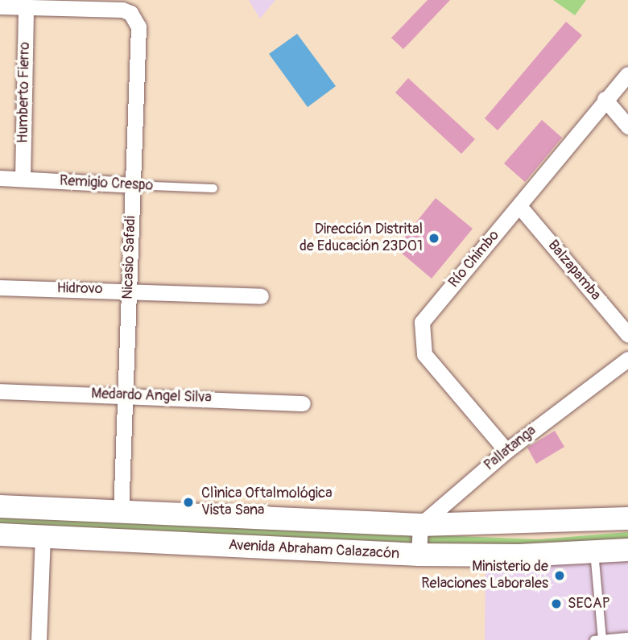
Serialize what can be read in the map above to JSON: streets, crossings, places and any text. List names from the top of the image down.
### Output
{
  "streets": {
    "main road": ["Avenida Abraham Calazacón"],
    "street": [
      "Humberto Fierro",
      "Remigio Crespo",
      "Nicasio Safadi",
      "Río Chimbo",
      "Balzapamba",
      "Hidrovo",
      "Medardo Angel Silva",
      "Pallatanga"
    ]
  },
  "crossings": [
    ["Humberto Fierro", "Remigio Crespo"],
    ["Humberto Fierro", "Nicasio Safadi"],
    ["Remigio Crespo", "Nicasio Safadi"],
    ["Nicasio Safadi", "Hidrovo"],
    ["Nicasio Safadi", "Medardo Angel Silva"],
    ["Nicasio Safadi", "Avenida Abraham Calazacón"],
    ["Río Chimbo", "Balzapamba"],
    ["Río Chimbo", "Pallatanga"],
    ["Pallatanga", "Avenida Abraham Calazacón"]
  ],
  "places": [
    "Dirección Distrital de Educación 23D01",
    "Clìnica Oftalmológica Vista Sana",
    "Ministerio de Relaciones Laborales",
    "SECAP"
  ]
}
